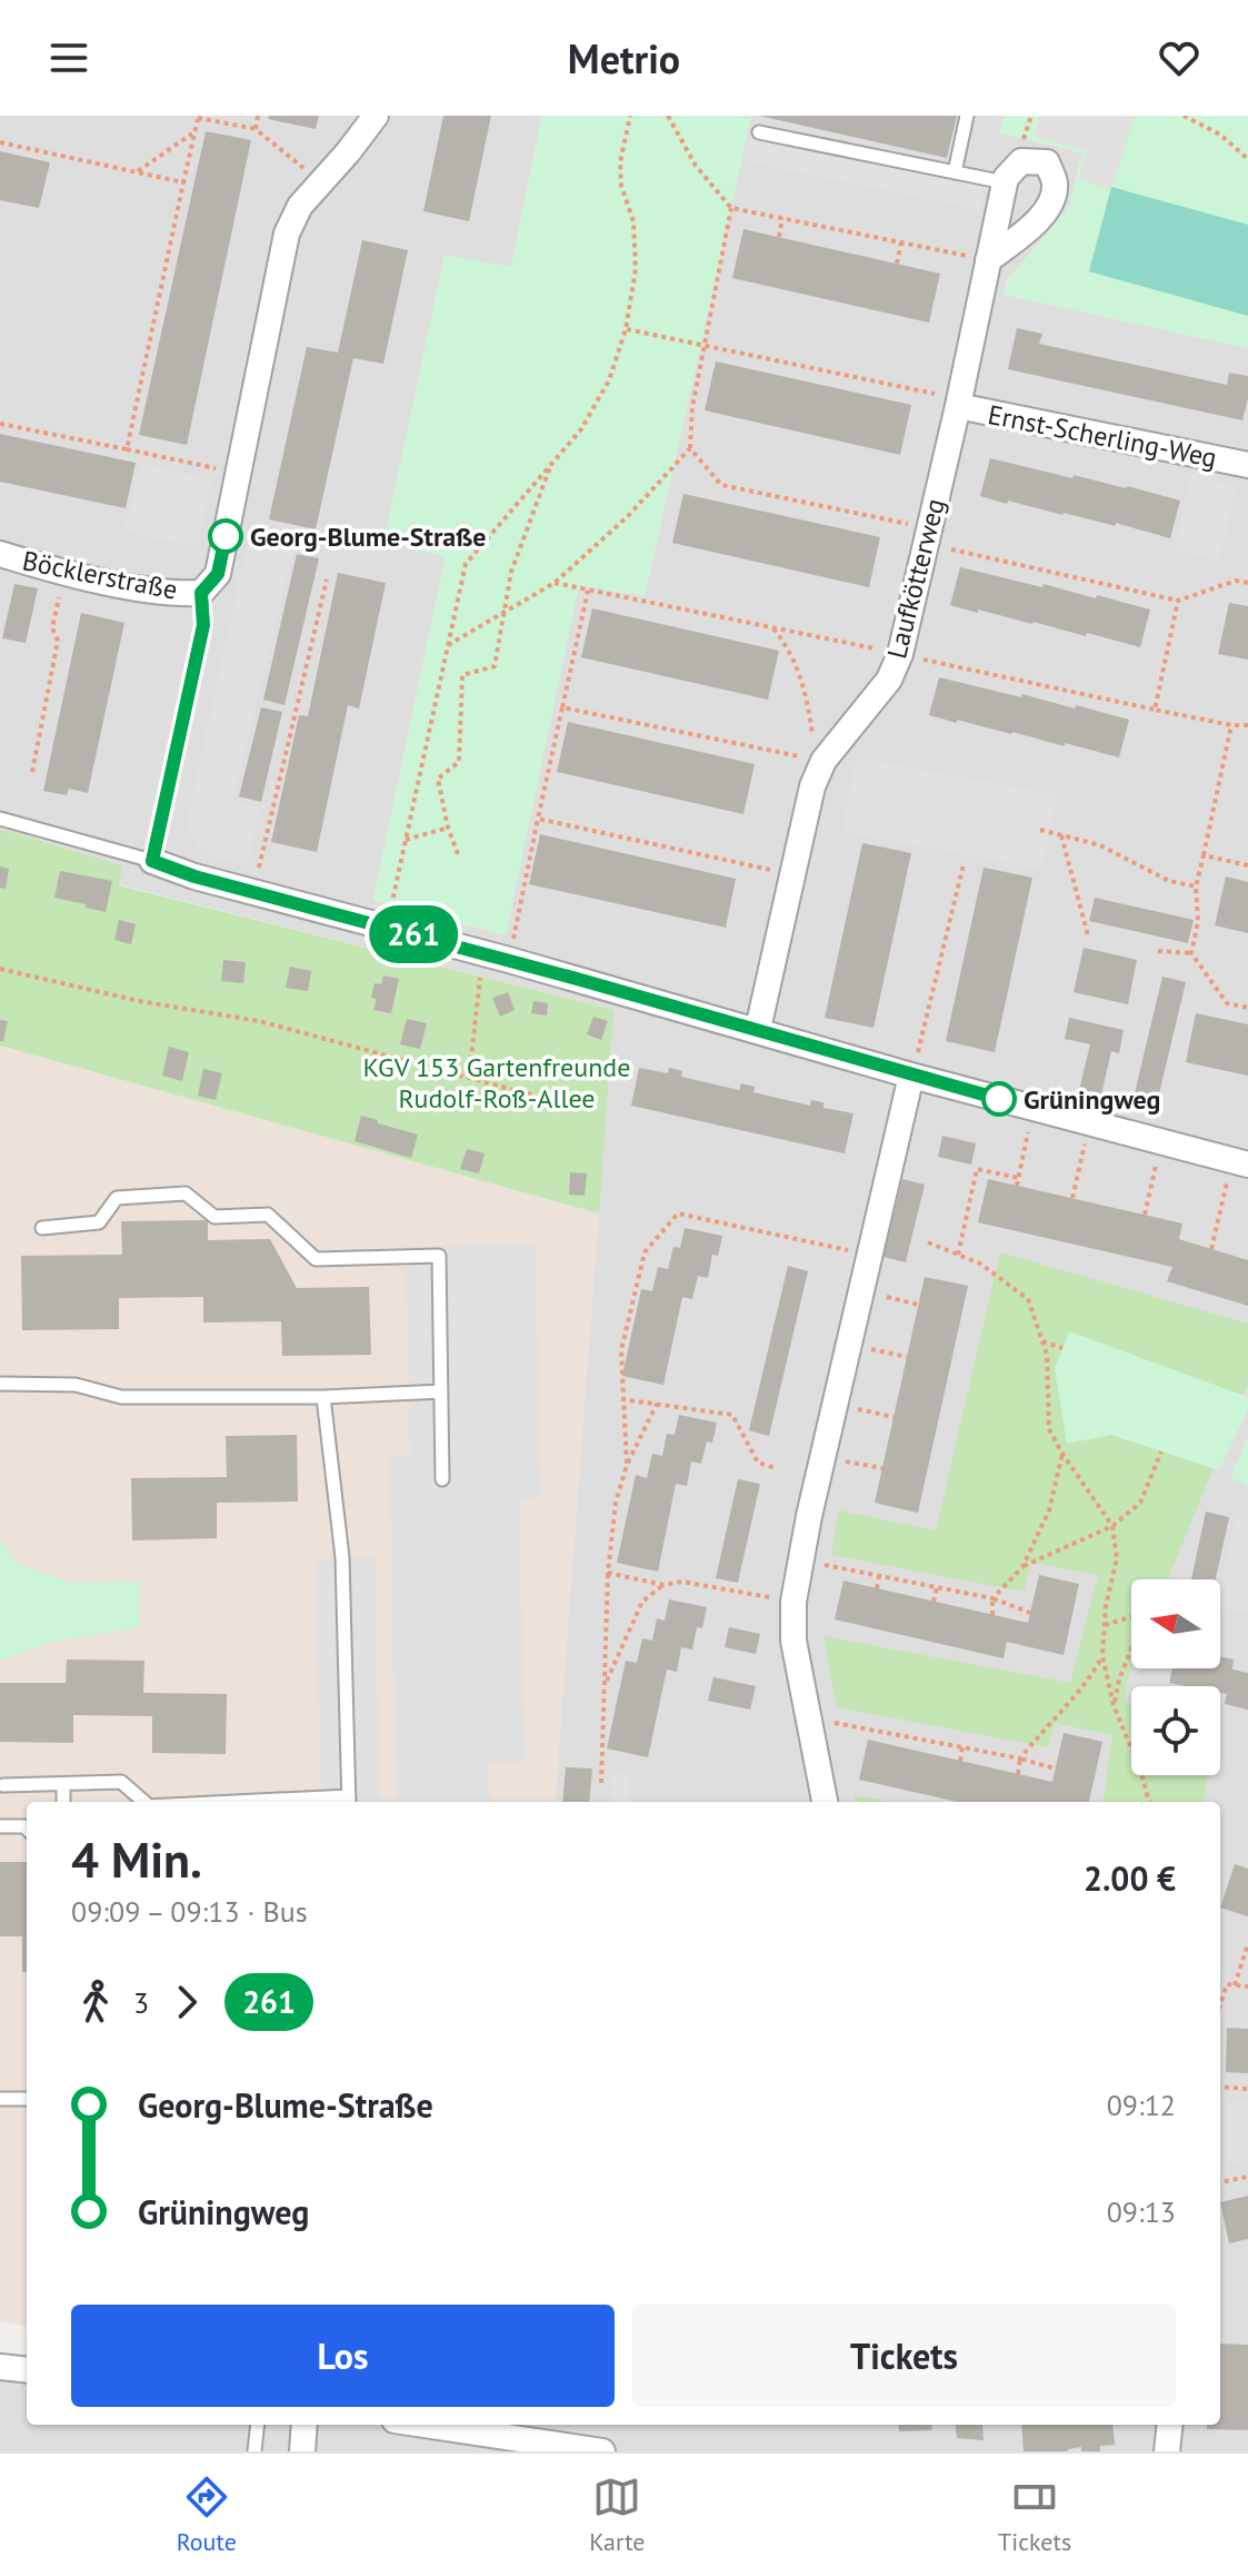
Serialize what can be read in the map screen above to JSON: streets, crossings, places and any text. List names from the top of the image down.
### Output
{
  "streets": {
    "street": ["Ernst-Scherling-Weg", "Böcklerstraße", "Laufkötterweg"]
  },
  "crossings": [
    ["Ernst-Scherling-Weg", "Laufkötterweg"]
  ],
  "parks": ["KGV 153 Gartenfreunde Rudolf-Roß-Allee"],
  "places": ["Georg-Blume-Straße", "Grüningweg"],
  "lines": ["bus line 261"],
  "north": "left",
  "page": {
    "header": "Metrio",
    "on_map": "261",
    "heading": ["4 Min.", "09:09 – 09:13 · Bus", "2.00 €"],
    "legs": ["3", "261"],
    "list": [
      {
        "name": "Georg-Blume-Straße",
        "value": "09:12"
      },
      {
        "name": "Grüningweg",
        "value": "09:13"
      }
    ],
    "buttons": ["Los", "Tickets"],
    "tabs": ["Route", "Karte", "Tickets"]
  }
}
